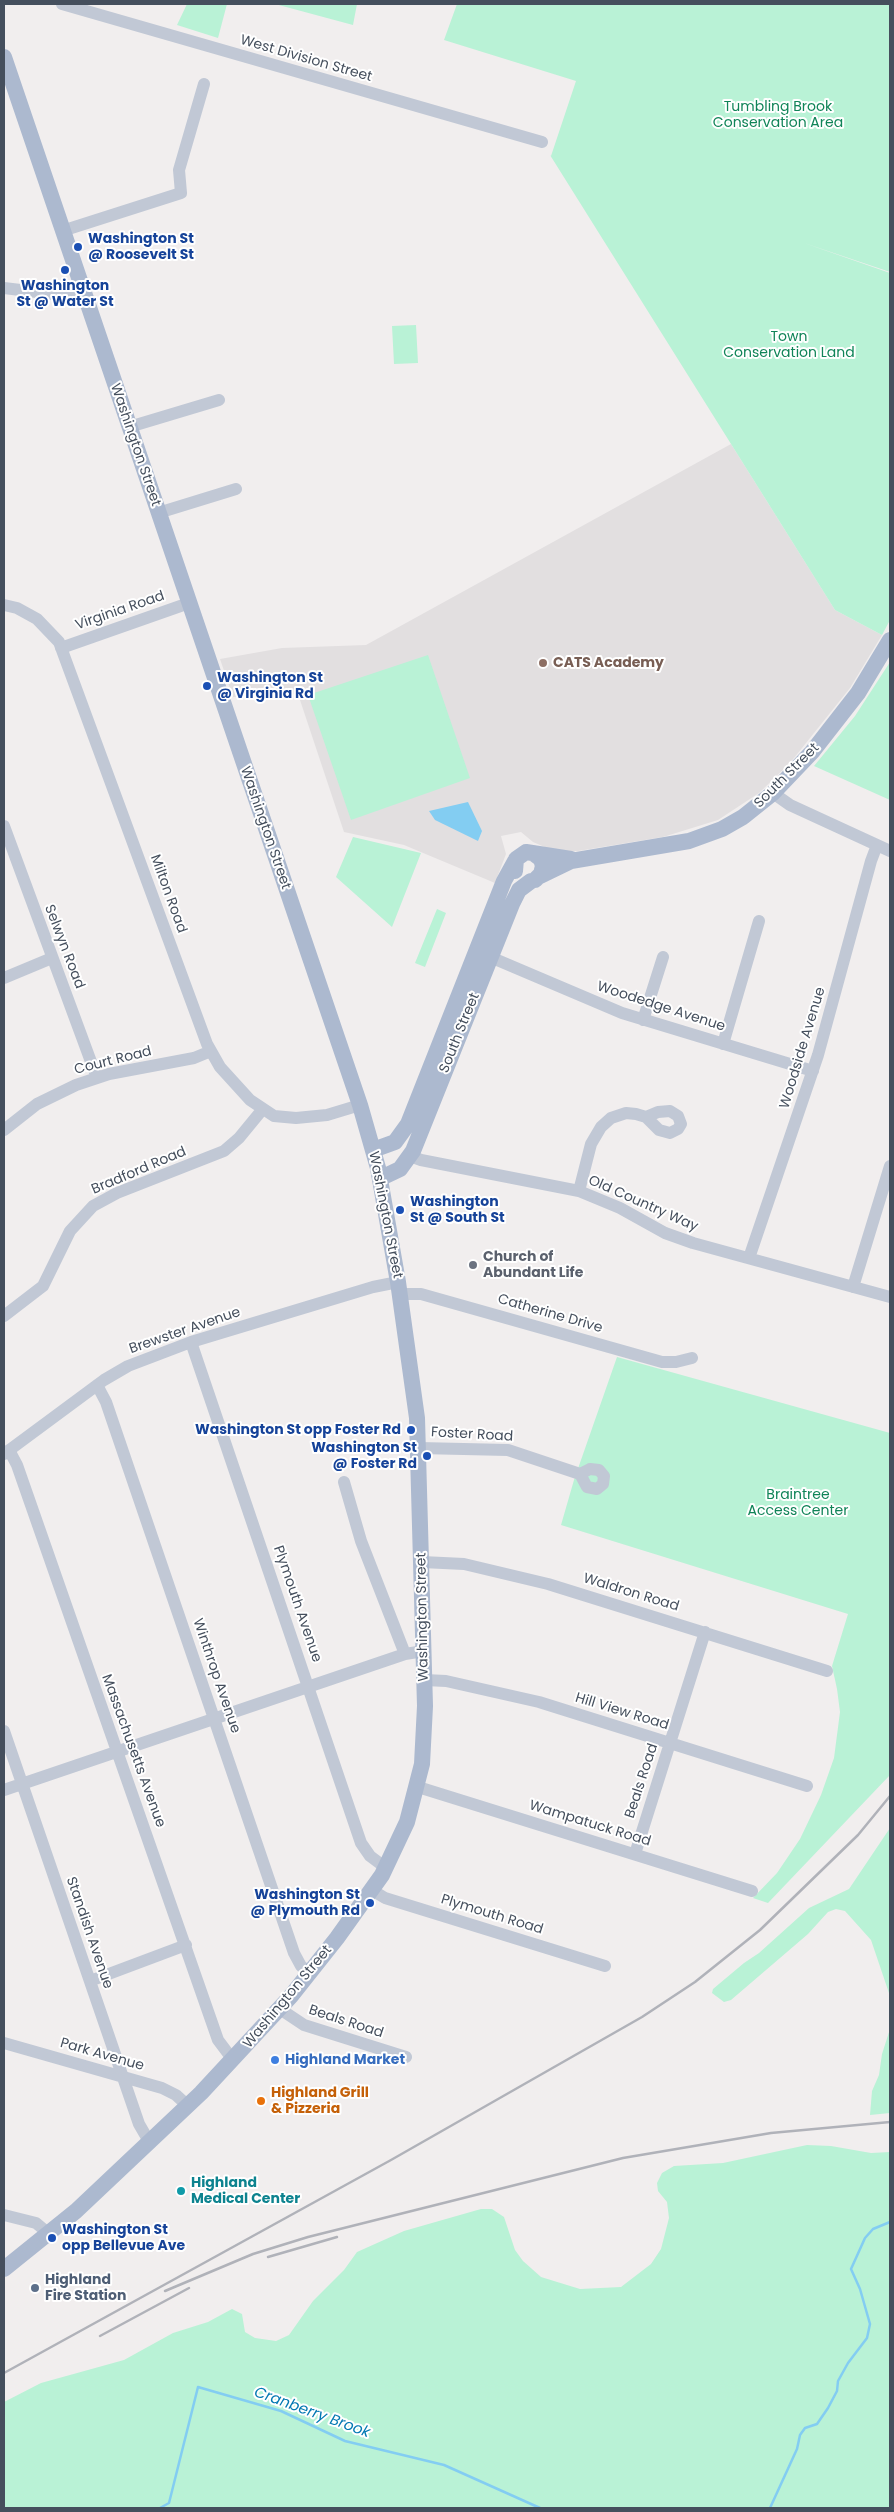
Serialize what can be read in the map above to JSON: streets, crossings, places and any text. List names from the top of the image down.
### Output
{
  "streets": {
    "main road": ["Washington Street", "South Street"],
    "street": [
      "West Division Street",
      "Virginia Road",
      "Milton Road",
      "Selwyn Road",
      "Woodedge Avenue",
      "Woodside Avenue",
      "Court Road",
      "Bradford Road",
      "Old Country Way",
      "Catherine Drive",
      "Brewster Avenue",
      "Foster Road",
      "Waldron Road",
      "Plymouth Avenue",
      "Winthrop Avenue",
      "Hill View Road",
      "Massachusetts Avenue",
      "Beals Road",
      "Wampatuck Road",
      "Plymouth Road",
      "Standish Avenue",
      "Park Avenue"
    ]
  },
  "crossings": [
    ["Washington Street", "Virginia Road"],
    ["Washington Street", "South Street"],
    ["Washington Street", "Milton Road"],
    ["Washington Street", "Catherine Drive"],
    ["Washington Street", "Brewster Avenue"],
    ["Washington Street", "Foster Road"],
    ["Washington Street", "Waldron Road"],
    ["Washington Street", "Plymouth Avenue"],
    ["Washington Street", "Winthrop Avenue"],
    ["Washington Street", "Hill View Road"],
    ["Washington Street", "Massachusetts Avenue"],
    ["Washington Street", "Beals Road"],
    ["Washington Street", "Wampatuck Road"],
    ["Washington Street", "Plymouth Road"],
    ["Washington Street", "Standish Avenue"],
    ["Washington Street", "Park Avenue"],
    ["Virginia Road", "Milton Road"],
    ["South Street", "Woodedge Avenue"],
    ["South Street", "Old Country Way"],
    ["Milton Road", "Court Road"],
    ["Milton Road", "Bradford Road"],
    ["Selwyn Road", "Court Road"],
    ["Woodedge Avenue", "Woodside Avenue"],
    ["Woodside Avenue", "Old Country Way"],
    ["Catherine Drive", "Brewster Avenue"],
    ["Brewster Avenue", "Plymouth Avenue"],
    ["Brewster Avenue", "Winthrop Avenue"],
    ["Brewster Avenue", "Massachusetts Avenue"],
    ["Waldron Road", "Beals Road"],
    ["Hill View Road", "Beals Road"],
    ["Beals Road", "Wampatuck Road"],
    ["Standish Avenue", "Park Avenue"]
  ],
  "water": ["Cranberry Brook"],
  "parks": ["Tumbling Brook Conservation Area", "Town Conservation Land", "Braintree Access Center"],
  "places": [
    "Washington St @ Roosevelt St",
    "Washington St @ Water St",
    "CATS Academy",
    "Washington St @ Virginia Rd",
    "Washington St @ South St",
    "Church of Abundant Life",
    "Washington St opp Foster Rd",
    "Washington St @ Foster Rd",
    "Washington St @ Plymouth Rd",
    "Highland Market",
    "Highland Grill & Pizzeria",
    "Highland Medical Center",
    "Washington St opp Bellevue Ave",
    "Highland Fire Station"
  ]
}
